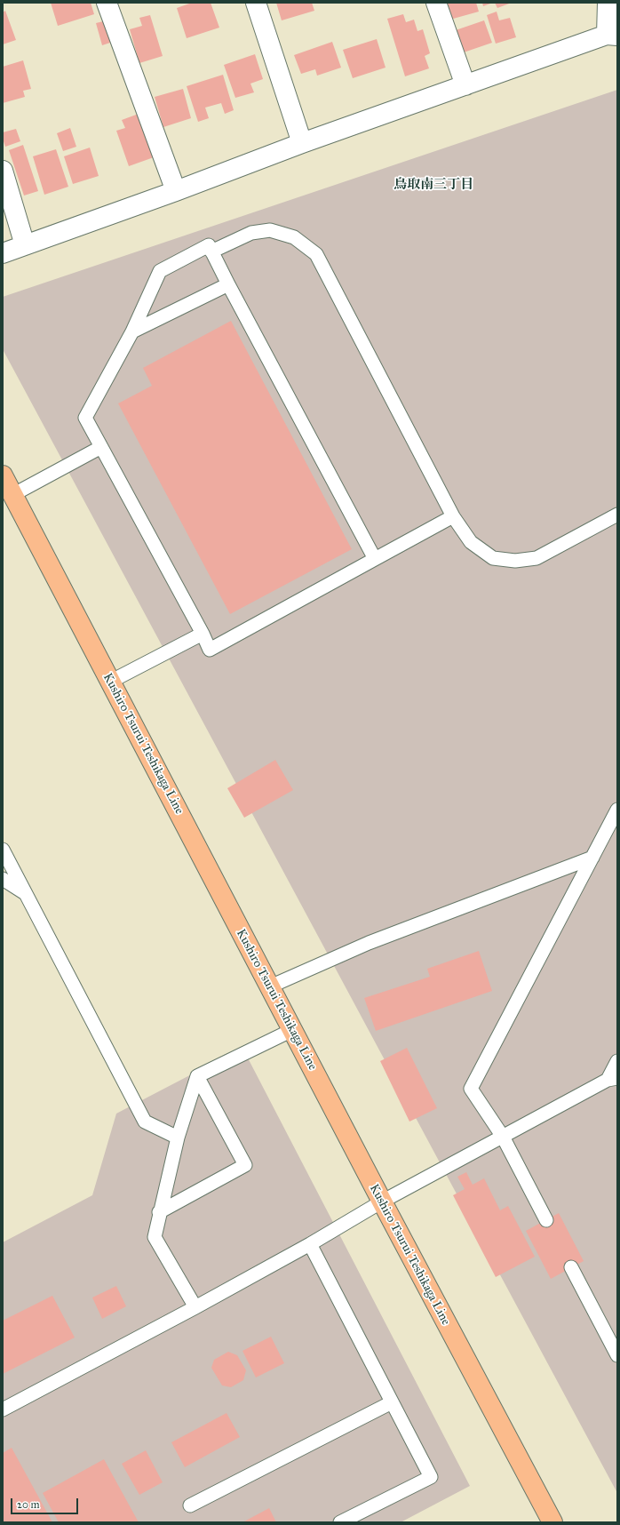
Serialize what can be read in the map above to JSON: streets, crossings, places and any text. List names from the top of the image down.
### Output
{
  "streets": {
    "main road": ["Kushiro Tsurui Teshikaga Line"]
  },
  "districts": ["鳥取南三丁目"],
  "scale_bar": "20 m"
}
